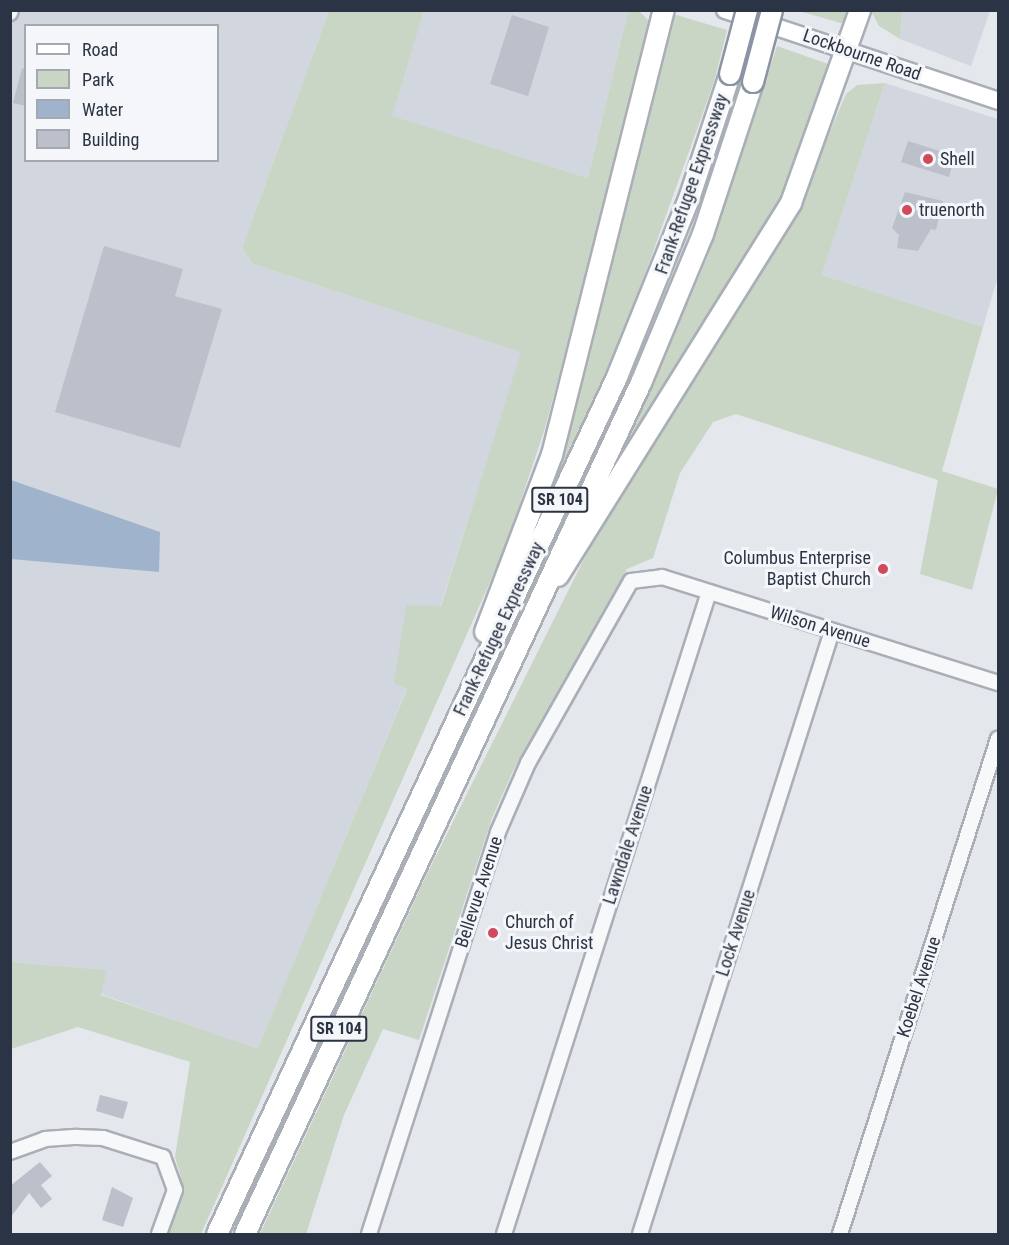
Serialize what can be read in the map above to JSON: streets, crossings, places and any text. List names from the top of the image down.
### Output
{
  "streets": {
    "highway": ["Frank-Refugee Expressway", "SR 104"],
    "main road": ["Lockbourne Road"],
    "street": [
      "Wilson Avenue",
      "Lawndale Avenue",
      "Bellevue Avenue",
      "Lock Avenue",
      "Koebel Avenue"
    ]
  },
  "crossings": [
    ["Wilson Avenue", "Lawndale Avenue"],
    ["Wilson Avenue", "Bellevue Avenue"],
    ["Wilson Avenue", "Lock Avenue"]
  ],
  "places": [
    "Shell",
    "truenorth",
    "Columbus Enterprise Baptist Church",
    "Church of Jesus Christ"
  ],
  "legend": [
    "Road",
    "Park",
    "Water",
    "Building"
  ]
}
